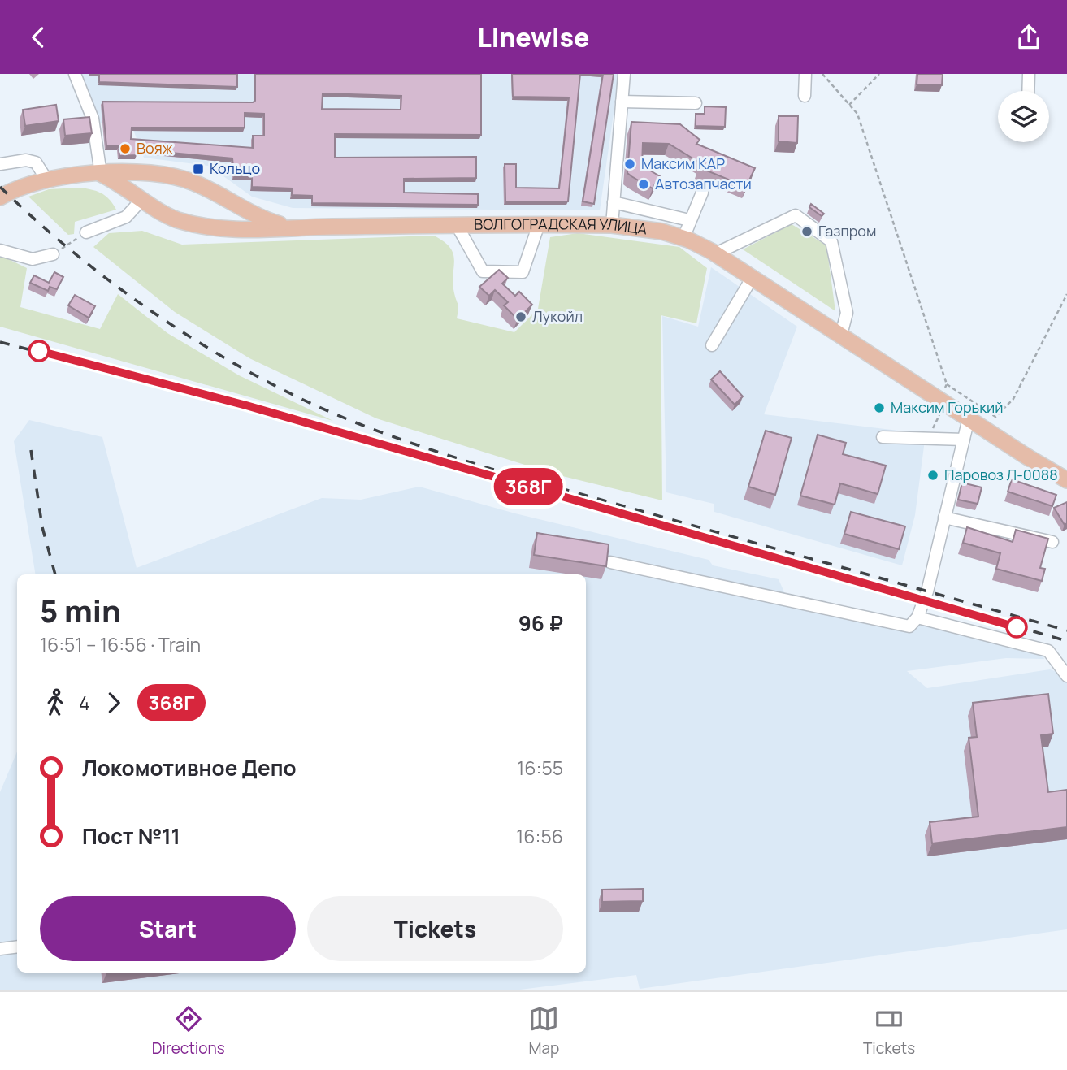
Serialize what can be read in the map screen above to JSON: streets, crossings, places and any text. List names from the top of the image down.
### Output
{
  "streets": {
    "main road": ["ВОЛГОГРАДСКАЯ УЛИЦА"]
  },
  "places": {
    "other": [
      "Вояж",
      "Максим КАР",
      "Автозапчасти",
      "Газпром",
      "Лукойл",
      "Максим Горький",
      "Паровоз Л-0088"
    ],
    "transit": ["Кольцо"]
  },
  "page": {
    "header": "Linewise",
    "on_map": "368Г",
    "heading": ["5 min", "16:51 – 16:56 · Train", "96 ₽"],
    "legs": ["4", "368Г"],
    "list": [
      {
        "name": "Локомотивное Депо",
        "value": "16:55"
      },
      {
        "name": "Пост №11",
        "value": "16:56"
      }
    ],
    "buttons": ["Start", "Tickets"],
    "tabs": ["Directions", "Map", "Tickets"]
  }
}
